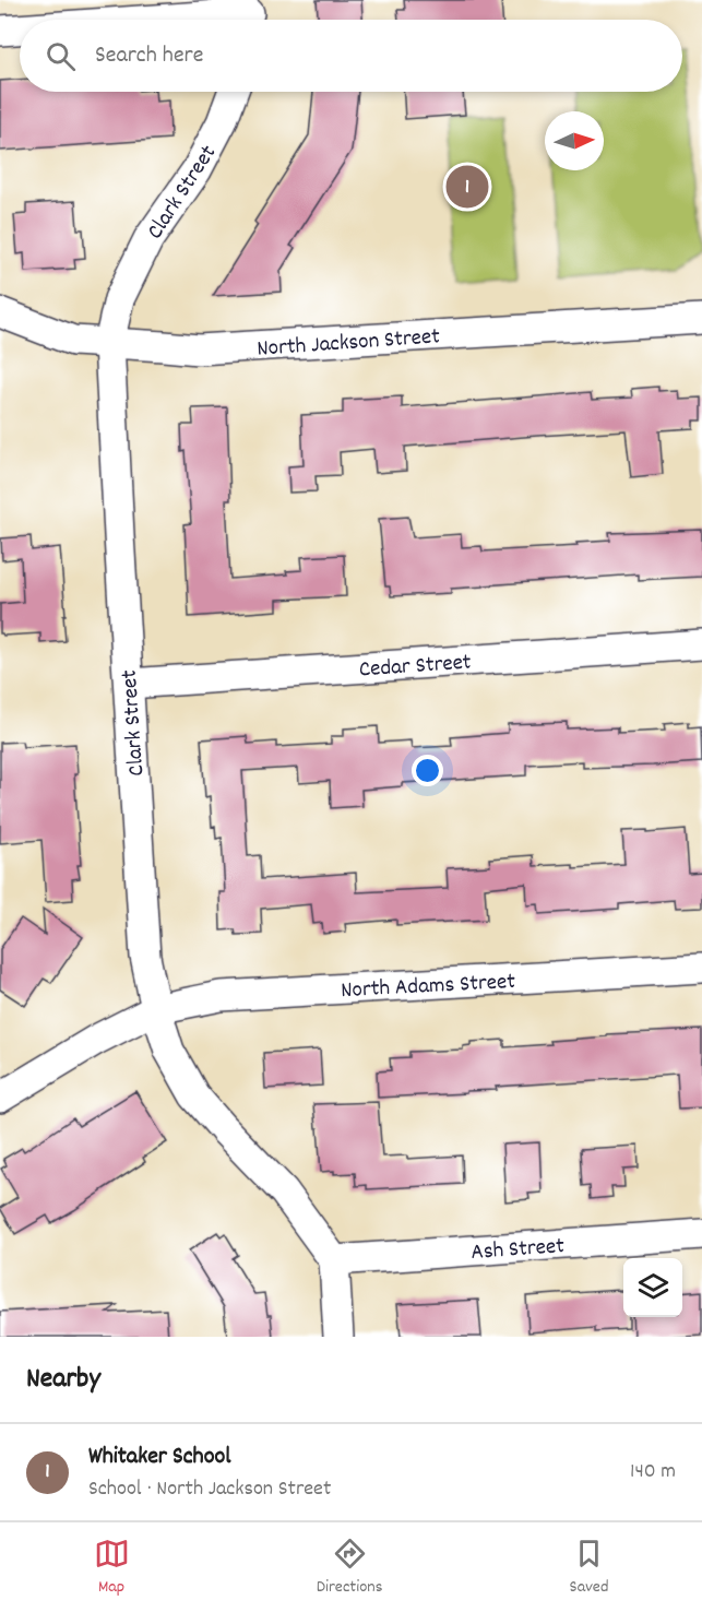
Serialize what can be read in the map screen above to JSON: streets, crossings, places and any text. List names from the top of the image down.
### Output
{
  "streets": {
    "street": [
      "Clark Street",
      "North Jackson Street",
      "Cedar Street",
      "North Adams Street",
      "Ash Street"
    ]
  },
  "crossings": [
    ["Clark Street", "North Jackson Street"],
    ["Clark Street", "Cedar Street"],
    ["Clark Street", "North Adams Street"],
    ["Clark Street", "Ash Street"]
  ],
  "north": "right",
  "page": {
    "search": "Search here",
    "pins": "1",
    "heading": "Nearby",
    "list": [
      {
        "mark": "1",
        "name": "Whitaker School",
        "note": "School · North Jackson Street",
        "value": "140 m"
      }
    ],
    "nav": ["Map", "Directions", "Saved"]
  }
}
